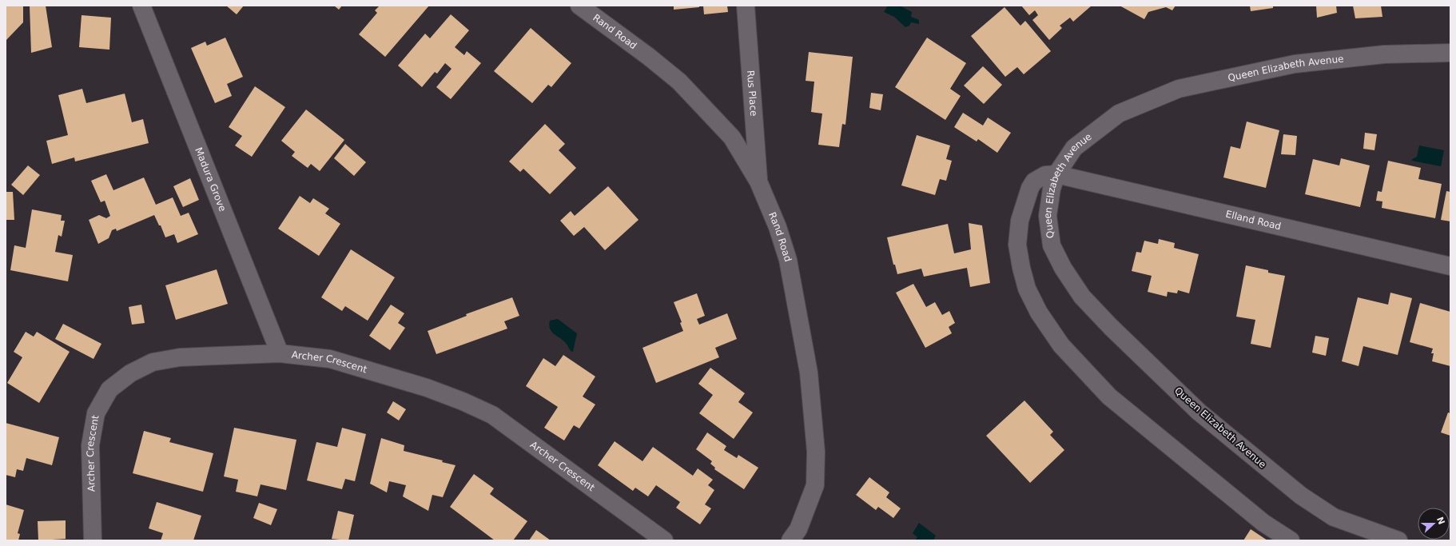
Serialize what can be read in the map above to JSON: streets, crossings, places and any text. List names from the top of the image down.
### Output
{
  "streets": {
    "street": [
      "Rand Road",
      "Queen Elizabeth Avenue",
      "Rus Place",
      "Madura Grove",
      "Elland Road",
      "Archer Crescent"
    ]
  },
  "crossings": [
    ["Rand Road", "Rus Place"],
    ["Queen Elizabeth Avenue", "Elland Road"],
    ["Madura Grove", "Archer Crescent"]
  ],
  "north": "right"
}
